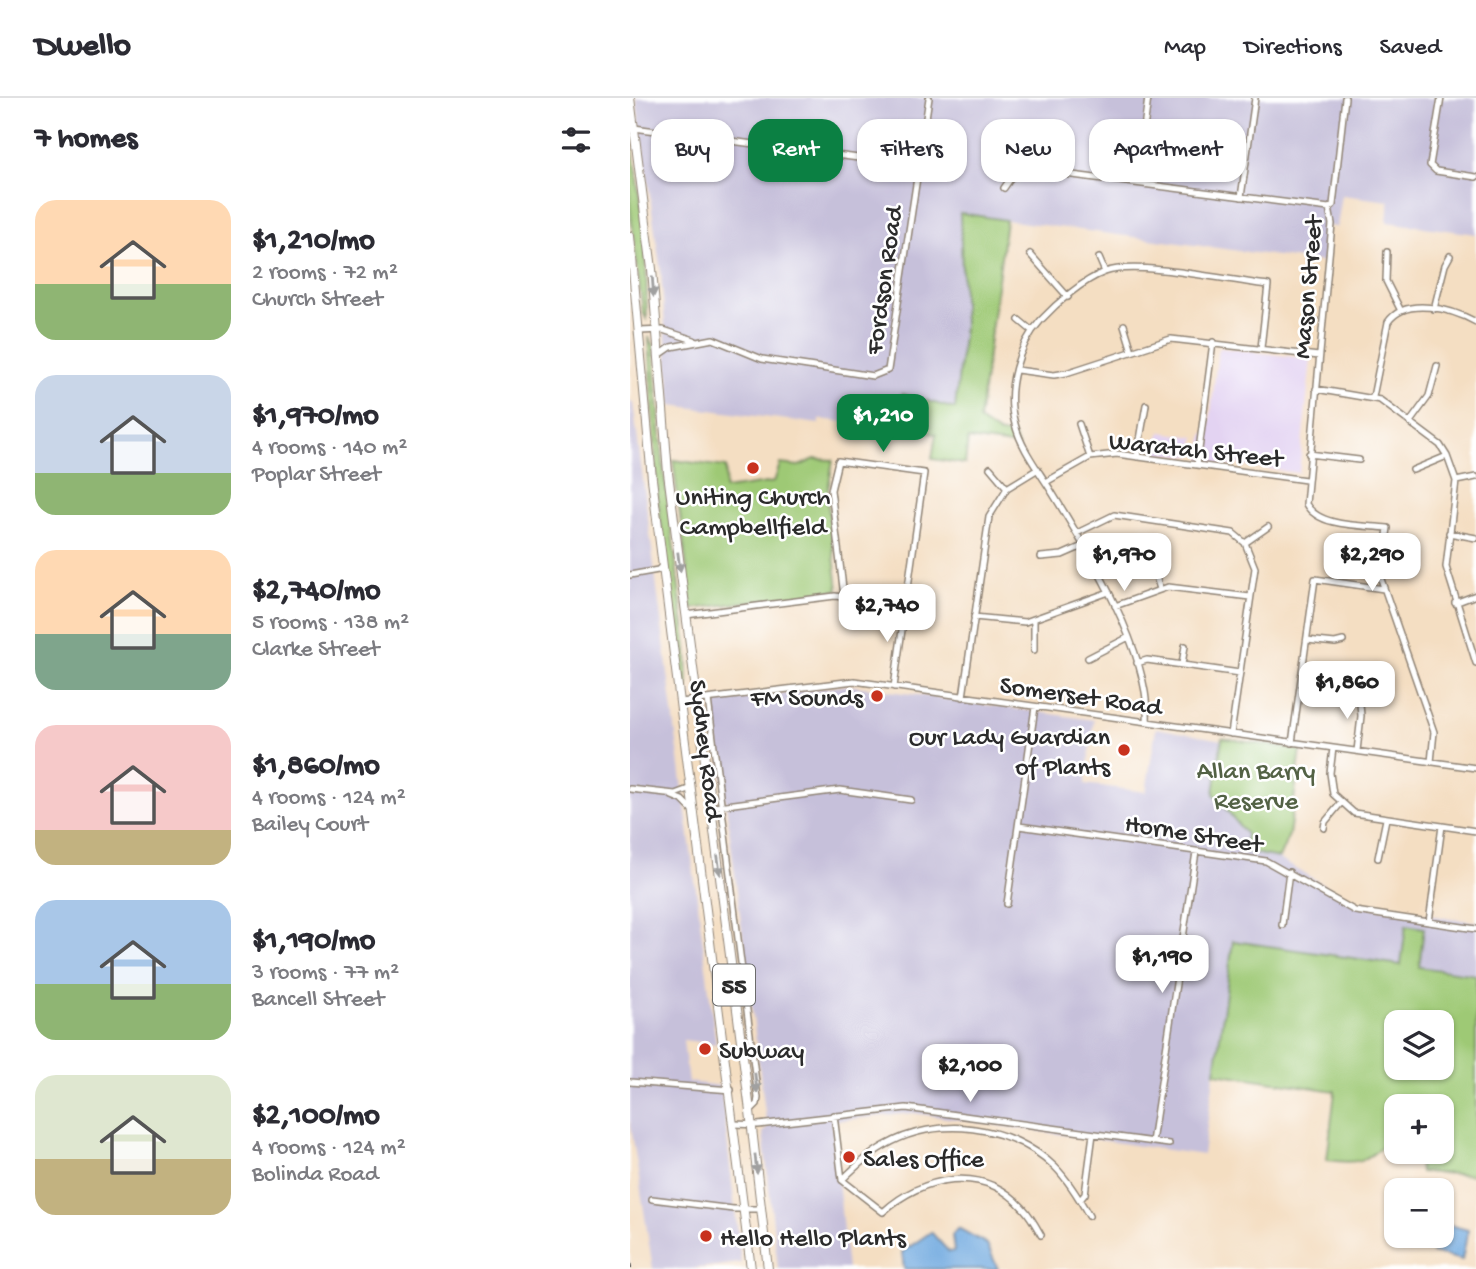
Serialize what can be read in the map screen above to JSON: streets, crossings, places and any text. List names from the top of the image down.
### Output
{
  "streets": {
    "highway": ["Sydney Road", "55"],
    "street": [
      "Fordson Road",
      "Mason Street",
      "Waratah Street",
      "Somerset Road",
      "Horne Street"
    ]
  },
  "crossings": [
    ["Fordson Road", "Sydney Road"],
    ["Mason Street", "Waratah Street"],
    ["Somerset Road", "Sydney Road"]
  ],
  "parks": ["Allan Barry Reserve"],
  "places": [
    "Uniting Church Campbellfield",
    "FM Sounds",
    "Our Lady Guardian of Plants",
    "Subway",
    "Sales Office",
    "Hello Hello Plants"
  ],
  "page": {
    "header": "Dwello",
    "nav": ["Map", "Directions", "Saved"],
    "heading": "7 homes",
    "chip": [
      "Buy",
      "Rent",
      "Filters",
      "New",
      "Apartment"
    ],
    "list": [
      {
        "name": "$1,210/mo",
        "note": "2 rooms · 72 m² · Church Street"
      },
      {
        "name": "$1,970/mo",
        "note": "4 rooms · 140 m² · Poplar Street"
      },
      {
        "name": "$2,740/mo",
        "note": "5 rooms · 138 m² · Clarke Street"
      },
      {
        "name": "$1,860/mo",
        "note": "4 rooms · 124 m² · Bailey Court"
      },
      {
        "name": "$1,190/mo",
        "note": "3 rooms · 77 m² · Bancell Street"
      },
      {
        "name": "$2,100/mo",
        "note": "4 rooms · 124 m² · Bolinda Road"
      }
    ],
    "price": [
      "$1,210",
      "$1,970",
      "$2,290",
      "$2,740",
      "$1,860",
      "$1,190",
      "$2,100"
    ],
    "map_buttons": ["+", "−"]
  }
}
